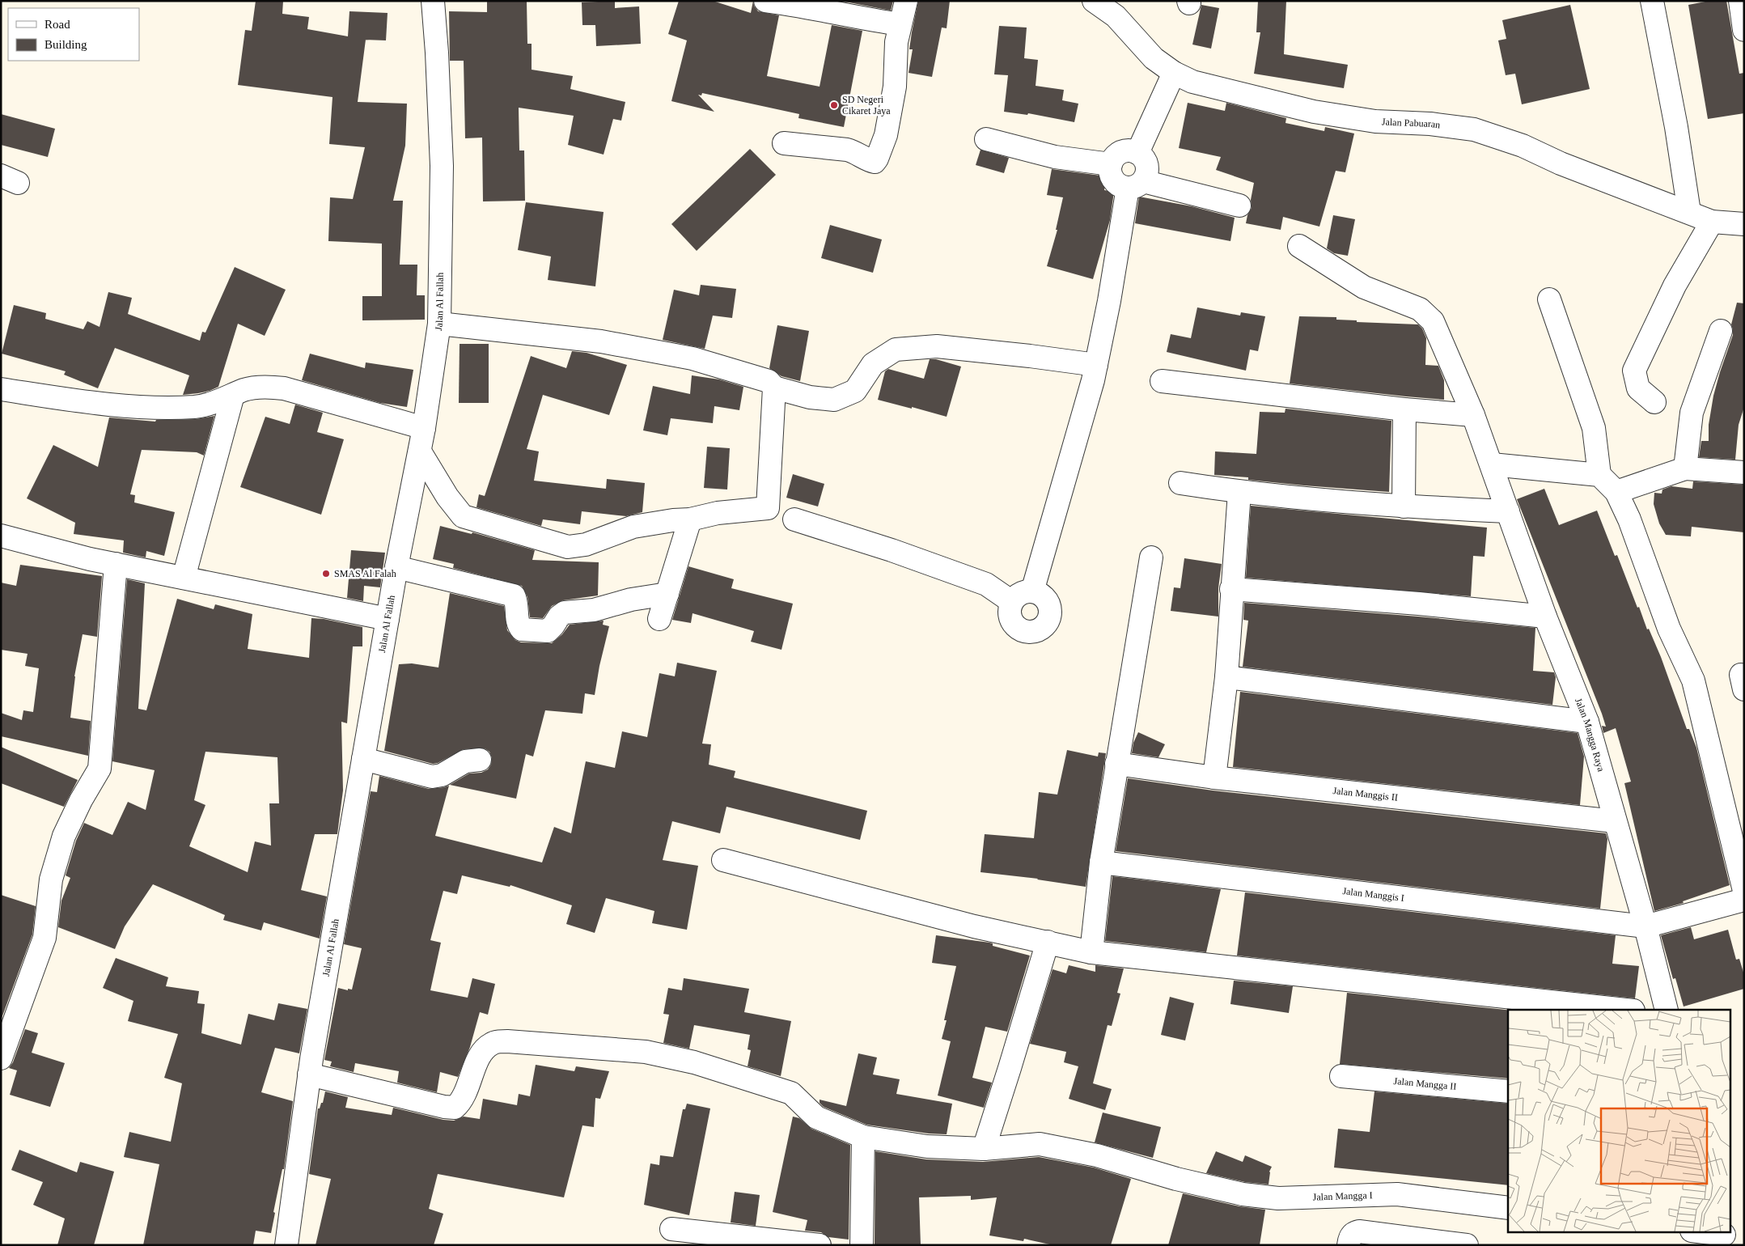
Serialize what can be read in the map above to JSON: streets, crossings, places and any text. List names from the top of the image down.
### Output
{
  "streets": {
    "street": [
      "Jalan Pabuaran",
      "Jalan Al Fallah",
      "Jalan Mangga Raya",
      "Jalan Manggis II",
      "Jalan Manggis I",
      "Jalan Mangga II",
      "Jalan Mangga I"
    ]
  },
  "crossings": [
    ["Jalan Al Fallah", "Jalan Mangga I"],
    ["Jalan Mangga Raya", "Jalan Manggis II"],
    ["Jalan Mangga Raya", "Jalan Manggis I"]
  ],
  "places": ["SD Negeri Cikaret Jaya", "SMAS Al Falah"],
  "legend": ["Road", "Building"]
}
